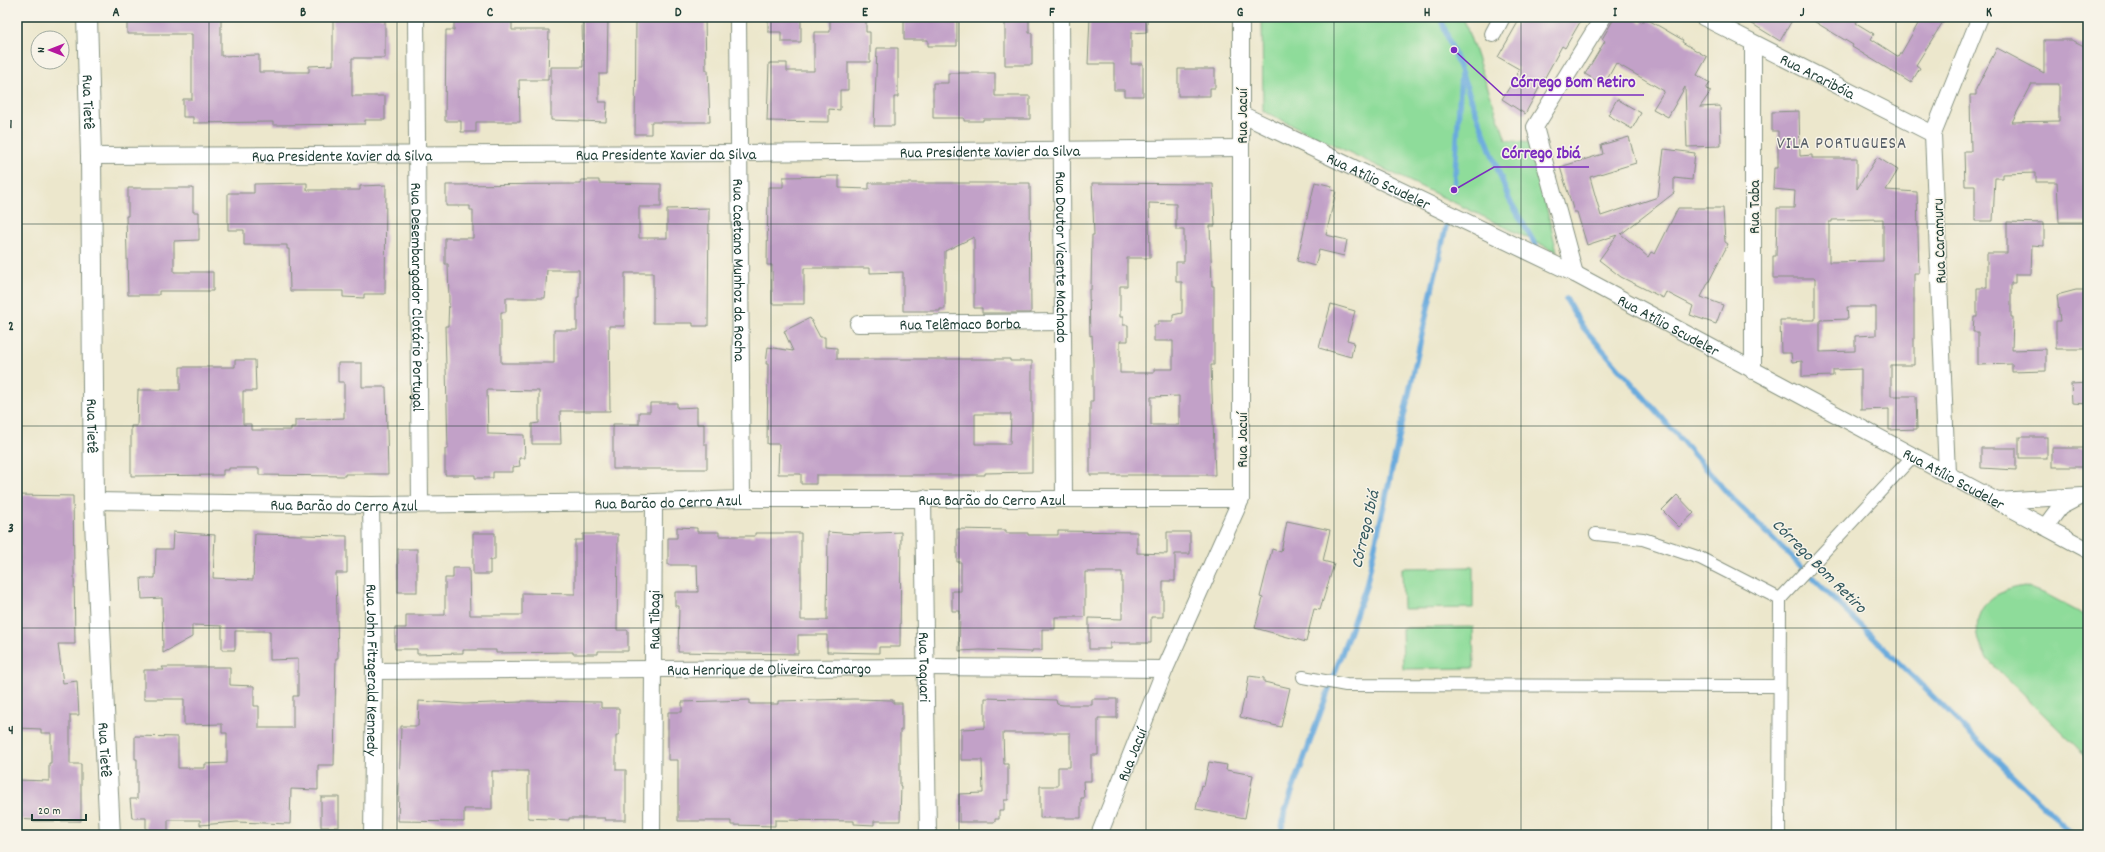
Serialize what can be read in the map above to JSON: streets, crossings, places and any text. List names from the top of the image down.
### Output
{
  "streets": {
    "street": [
      "Rua Araribóia",
      "Rua Tietê",
      "Rua Jacuí",
      "Rua Presidente Xavier da Silva",
      "Rua Atílio Scudeler",
      "Rua Taba",
      "Rua Caramuru",
      "Rua Doutor Vicente Machado",
      "Rua Caetano Munhoz da Rocha",
      "Rua Desembargador Clotário Portugal",
      "Rua Telêmaco Borba",
      "Rua Barão do Cerro Azul",
      "Rua Tibagi",
      "Rua Taquari",
      "Rua Henrique de Oliveira Camargo",
      "Rua John Fitzgerald Kennedy"
    ]
  },
  "crossings": [
    ["Rua Araribóia", "Rua Taba"],
    ["Rua Araribóia", "Rua Caramuru"],
    ["Rua Tietê", "Rua Presidente Xavier da Silva"],
    ["Rua Tietê", "Rua Barão do Cerro Azul"],
    ["Rua Jacuí", "Rua Presidente Xavier da Silva"],
    ["Rua Jacuí", "Rua Atílio Scudeler"],
    ["Rua Jacuí", "Rua Barão do Cerro Azul"],
    ["Rua Jacuí", "Rua Henrique de Oliveira Camargo"],
    ["Rua Presidente Xavier da Silva", "Rua Doutor Vicente Machado"],
    ["Rua Presidente Xavier da Silva", "Rua Caetano Munhoz da Rocha"],
    ["Rua Presidente Xavier da Silva", "Rua Desembargador Clotário Portugal"],
    ["Rua Atílio Scudeler", "Rua Taba"],
    ["Rua Atílio Scudeler", "Rua Caramuru"],
    ["Rua Doutor Vicente Machado", "Rua Telêmaco Borba"],
    ["Rua Doutor Vicente Machado", "Rua Barão do Cerro Azul"],
    ["Rua Caetano Munhoz da Rocha", "Rua Barão do Cerro Azul"],
    ["Rua Desembargador Clotário Portugal", "Rua Barão do Cerro Azul"],
    ["Rua Barão do Cerro Azul", "Rua Tibagi"],
    ["Rua Barão do Cerro Azul", "Rua Taquari"],
    ["Rua Barão do Cerro Azul", "Rua John Fitzgerald Kennedy"],
    ["Rua Tibagi", "Rua Henrique de Oliveira Camargo"],
    ["Rua Taquari", "Rua Henrique de Oliveira Camargo"],
    ["Rua Henrique de Oliveira Camargo", "Rua John Fitzgerald Kennedy"]
  ],
  "districts": ["VILA PORTUGUESA"],
  "water": ["Córrego Ibiá", "Córrego Bom Retiro"],
  "places": ["Córrego Bom Retiro", "Córrego Ibiá"],
  "scale_bar": "20 m",
  "north": "left",
  "grid": {
    "columns": [
      "A",
      "B",
      "C",
      "D",
      "E",
      "F",
      "G",
      "H",
      "I",
      "J",
      "K"
    ],
    "rows": [
      "1",
      "2",
      "3",
      "4"
    ]
  }
}
